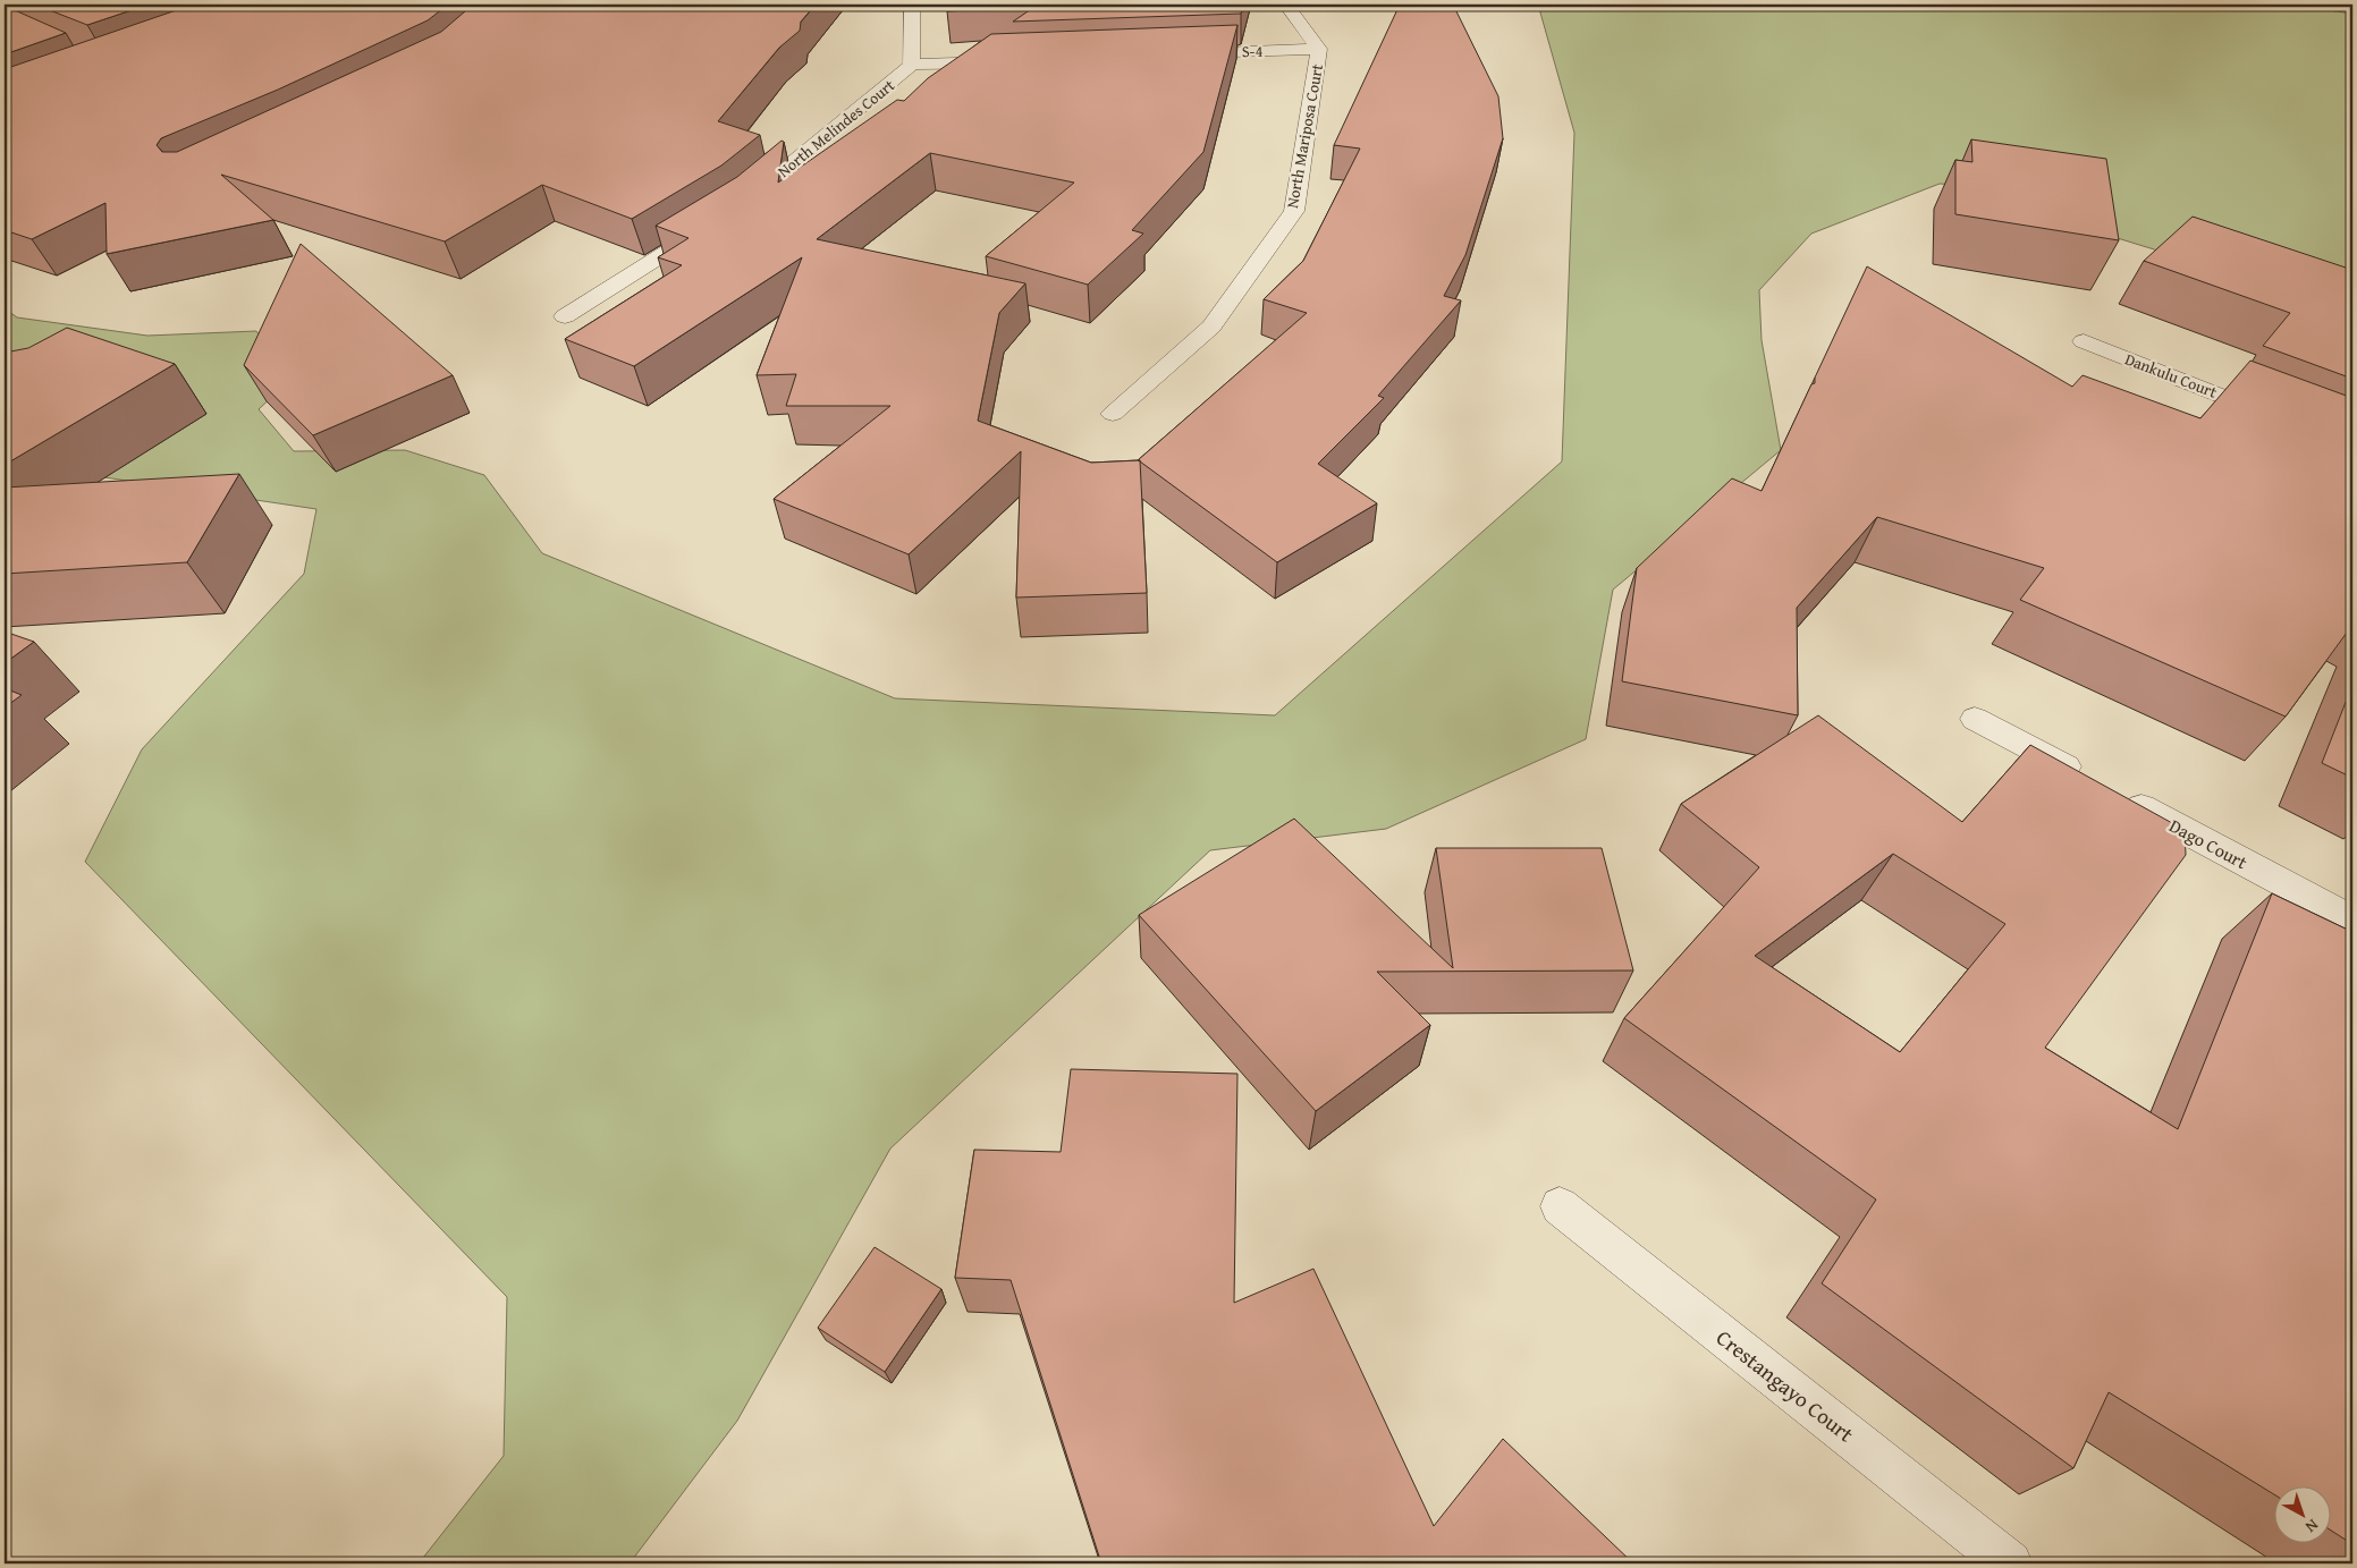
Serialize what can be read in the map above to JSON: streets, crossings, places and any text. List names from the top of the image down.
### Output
{
  "streets": {
    "street": [
      "S-4",
      "North Melindes Court",
      "North Mariposa Court",
      "Dankulu Court",
      "Dago Court",
      "Crestangayo Court"
    ]
  },
  "crossings": [
    ["S-4", "North Mariposa Court"]
  ],
  "north": "bottom right"
}
